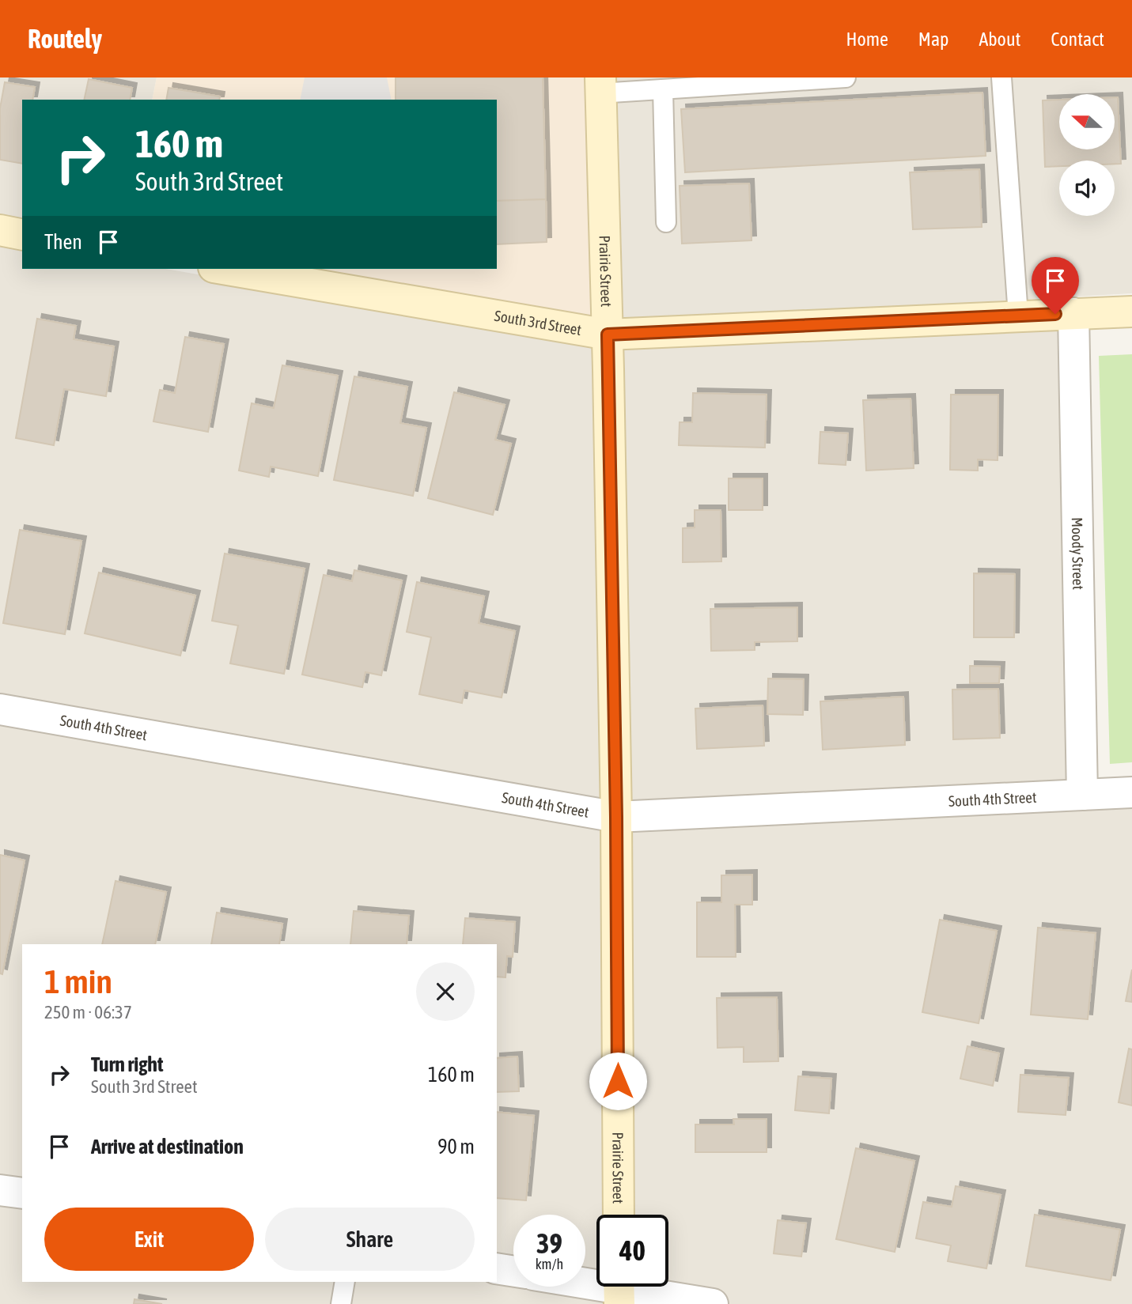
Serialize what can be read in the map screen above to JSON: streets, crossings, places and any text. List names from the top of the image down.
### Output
{
  "streets": {
    "street": [
      "Prairie Street",
      "South 3rd Street",
      "Moody Street",
      "South 4th Street"
    ]
  },
  "crossings": [
    ["Prairie Street", "South 3rd Street"],
    ["Prairie Street", "South 4th Street"],
    ["South 3rd Street", "Moody Street"],
    ["Moody Street", "South 4th Street"]
  ],
  "north": "left",
  "page": {
    "header": "Routely",
    "nav": [
      "Home",
      "Map",
      "About",
      "Contact"
    ],
    "turn": ["160 m", "South 3rd Street"],
    "then": "Then",
    "heading": ["1 min", "250 m · 06:37"],
    "list": [
      {
        "name": "Turn right",
        "note": "South 3rd Street",
        "value": "160 m"
      },
      {
        "name": "Arrive at destination",
        "value": "90 m"
      }
    ],
    "buttons": ["Exit", "Share"],
    "speed": "39 km/h",
    "limit": "40"
  }
}
